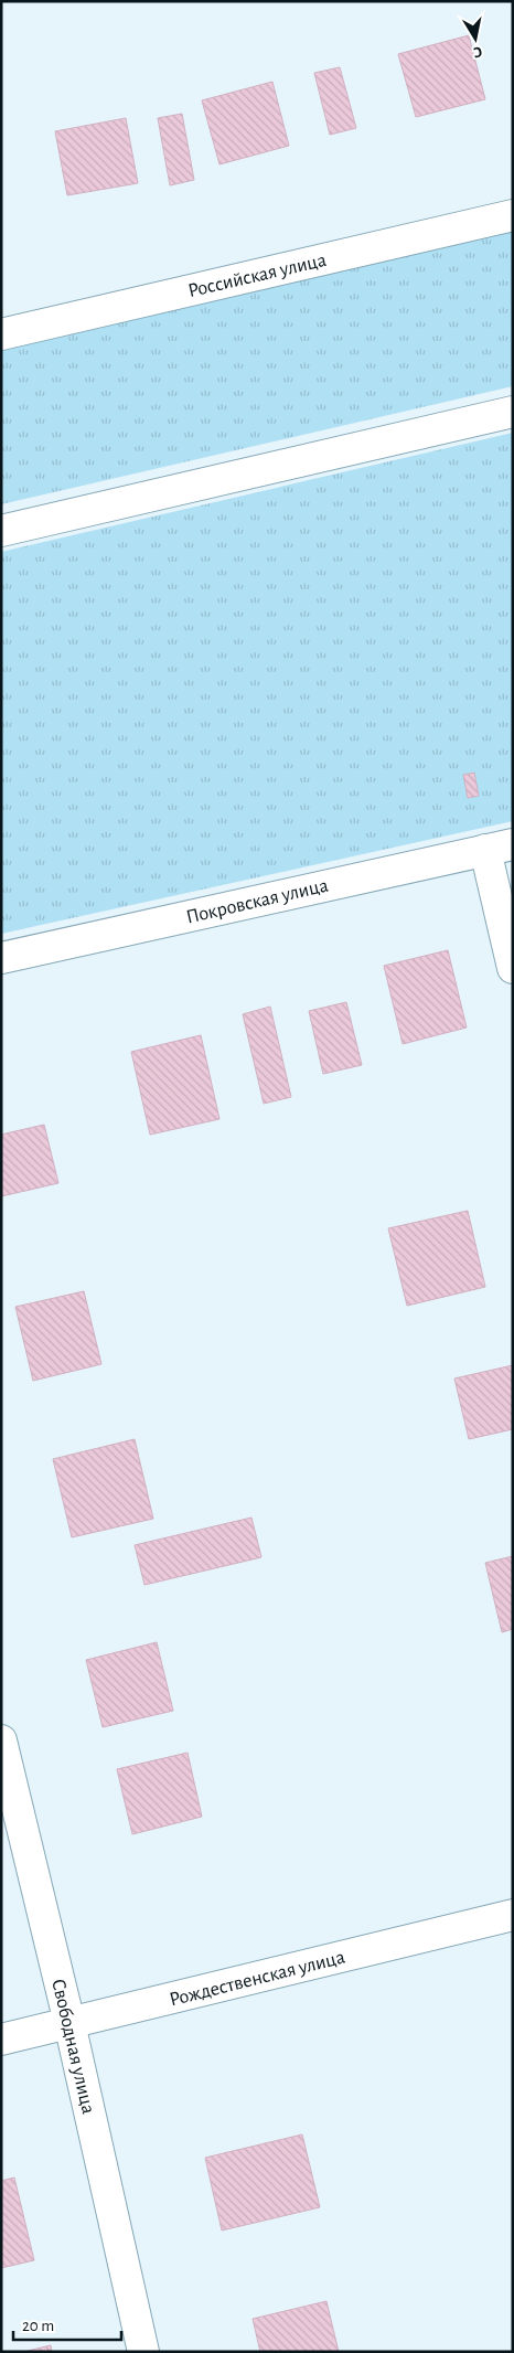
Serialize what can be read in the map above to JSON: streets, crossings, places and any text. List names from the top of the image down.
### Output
{
  "streets": {
    "street": [
      "Российская улица",
      "Покровская улица",
      "Рождественская улица",
      "Свободная улица"
    ]
  },
  "crossings": [
    ["Рождественская улица", "Свободная улица"]
  ],
  "scale_bar": "20 m",
  "north": "bottom"
}
